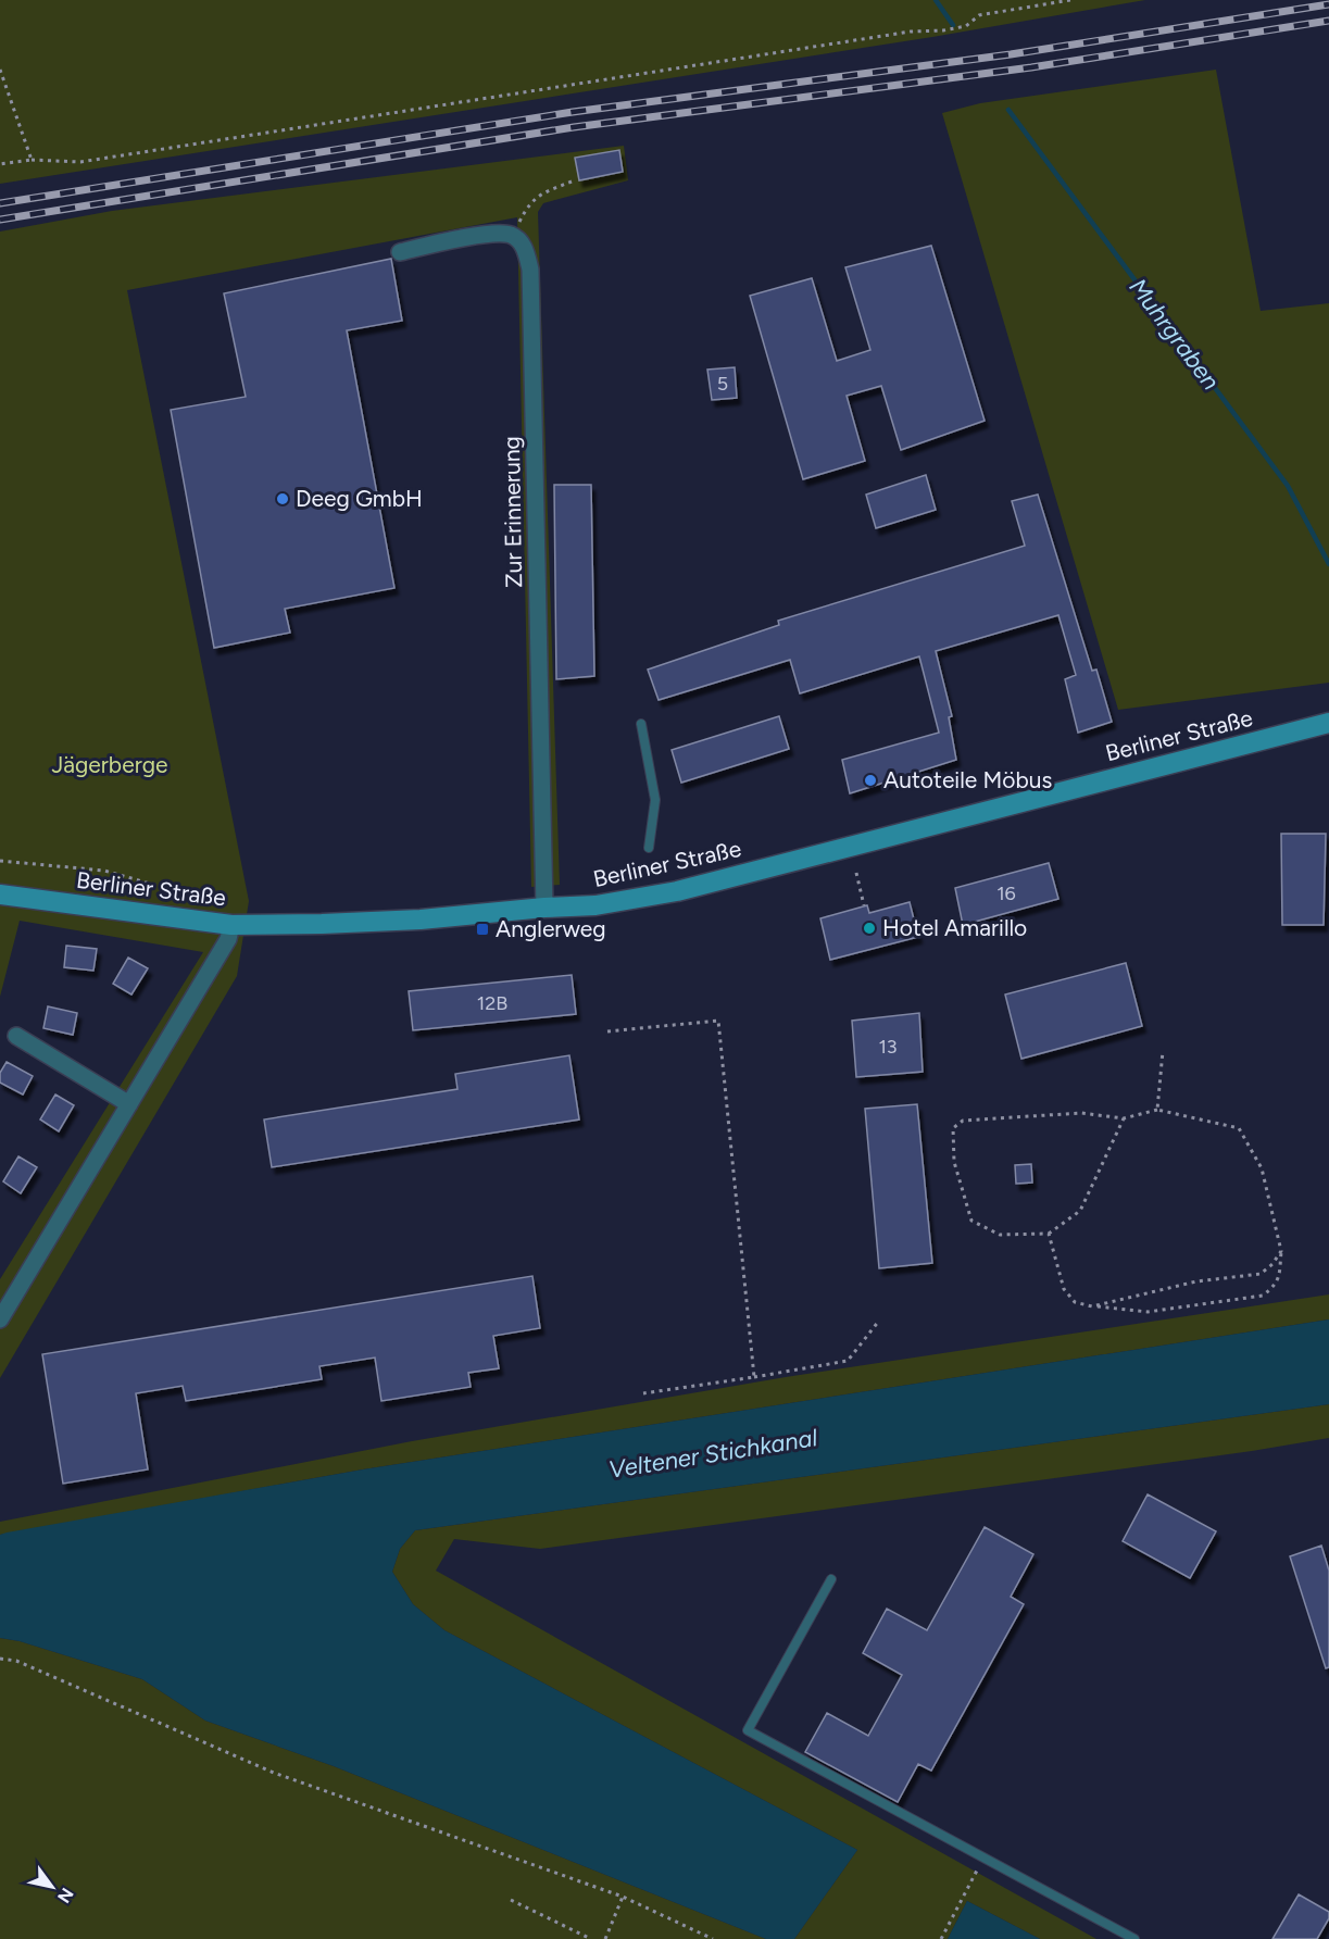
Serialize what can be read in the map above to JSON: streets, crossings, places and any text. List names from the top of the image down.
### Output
{
  "streets": {
    "main road": ["Berliner Straße"],
    "street": ["Zur Erinnerung"]
  },
  "crossings": [
    ["Zur Erinnerung", "Berliner Straße"]
  ],
  "water": ["Muhrgraben", "Veltener Stichkanal"],
  "parks": ["Jägerberge"],
  "places": {
    "other": ["Deeg GmbH", "Autoteile Möbus", "Hotel Amarillo"],
    "transit": ["Anglerweg"]
  },
  "house_numbers": [
    "5",
    "16",
    "12B",
    "13"
  ],
  "north": "bottom right"
}
